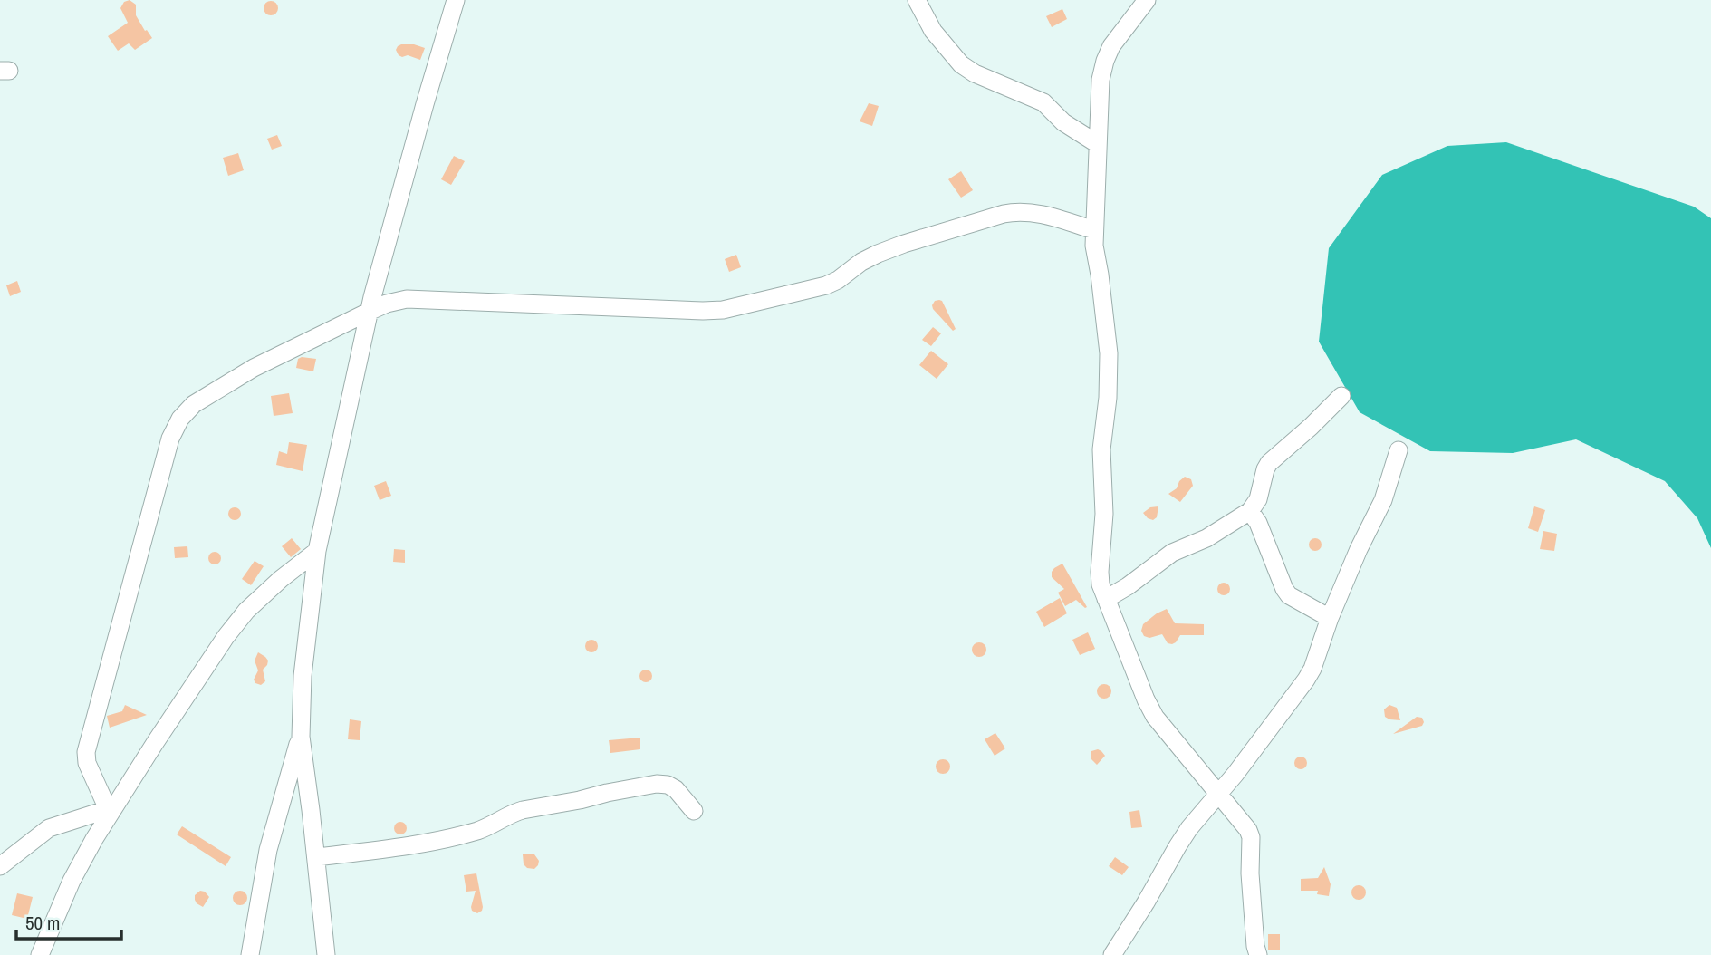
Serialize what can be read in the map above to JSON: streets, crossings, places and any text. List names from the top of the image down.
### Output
{
  "scale_bar": "50 m"
}
